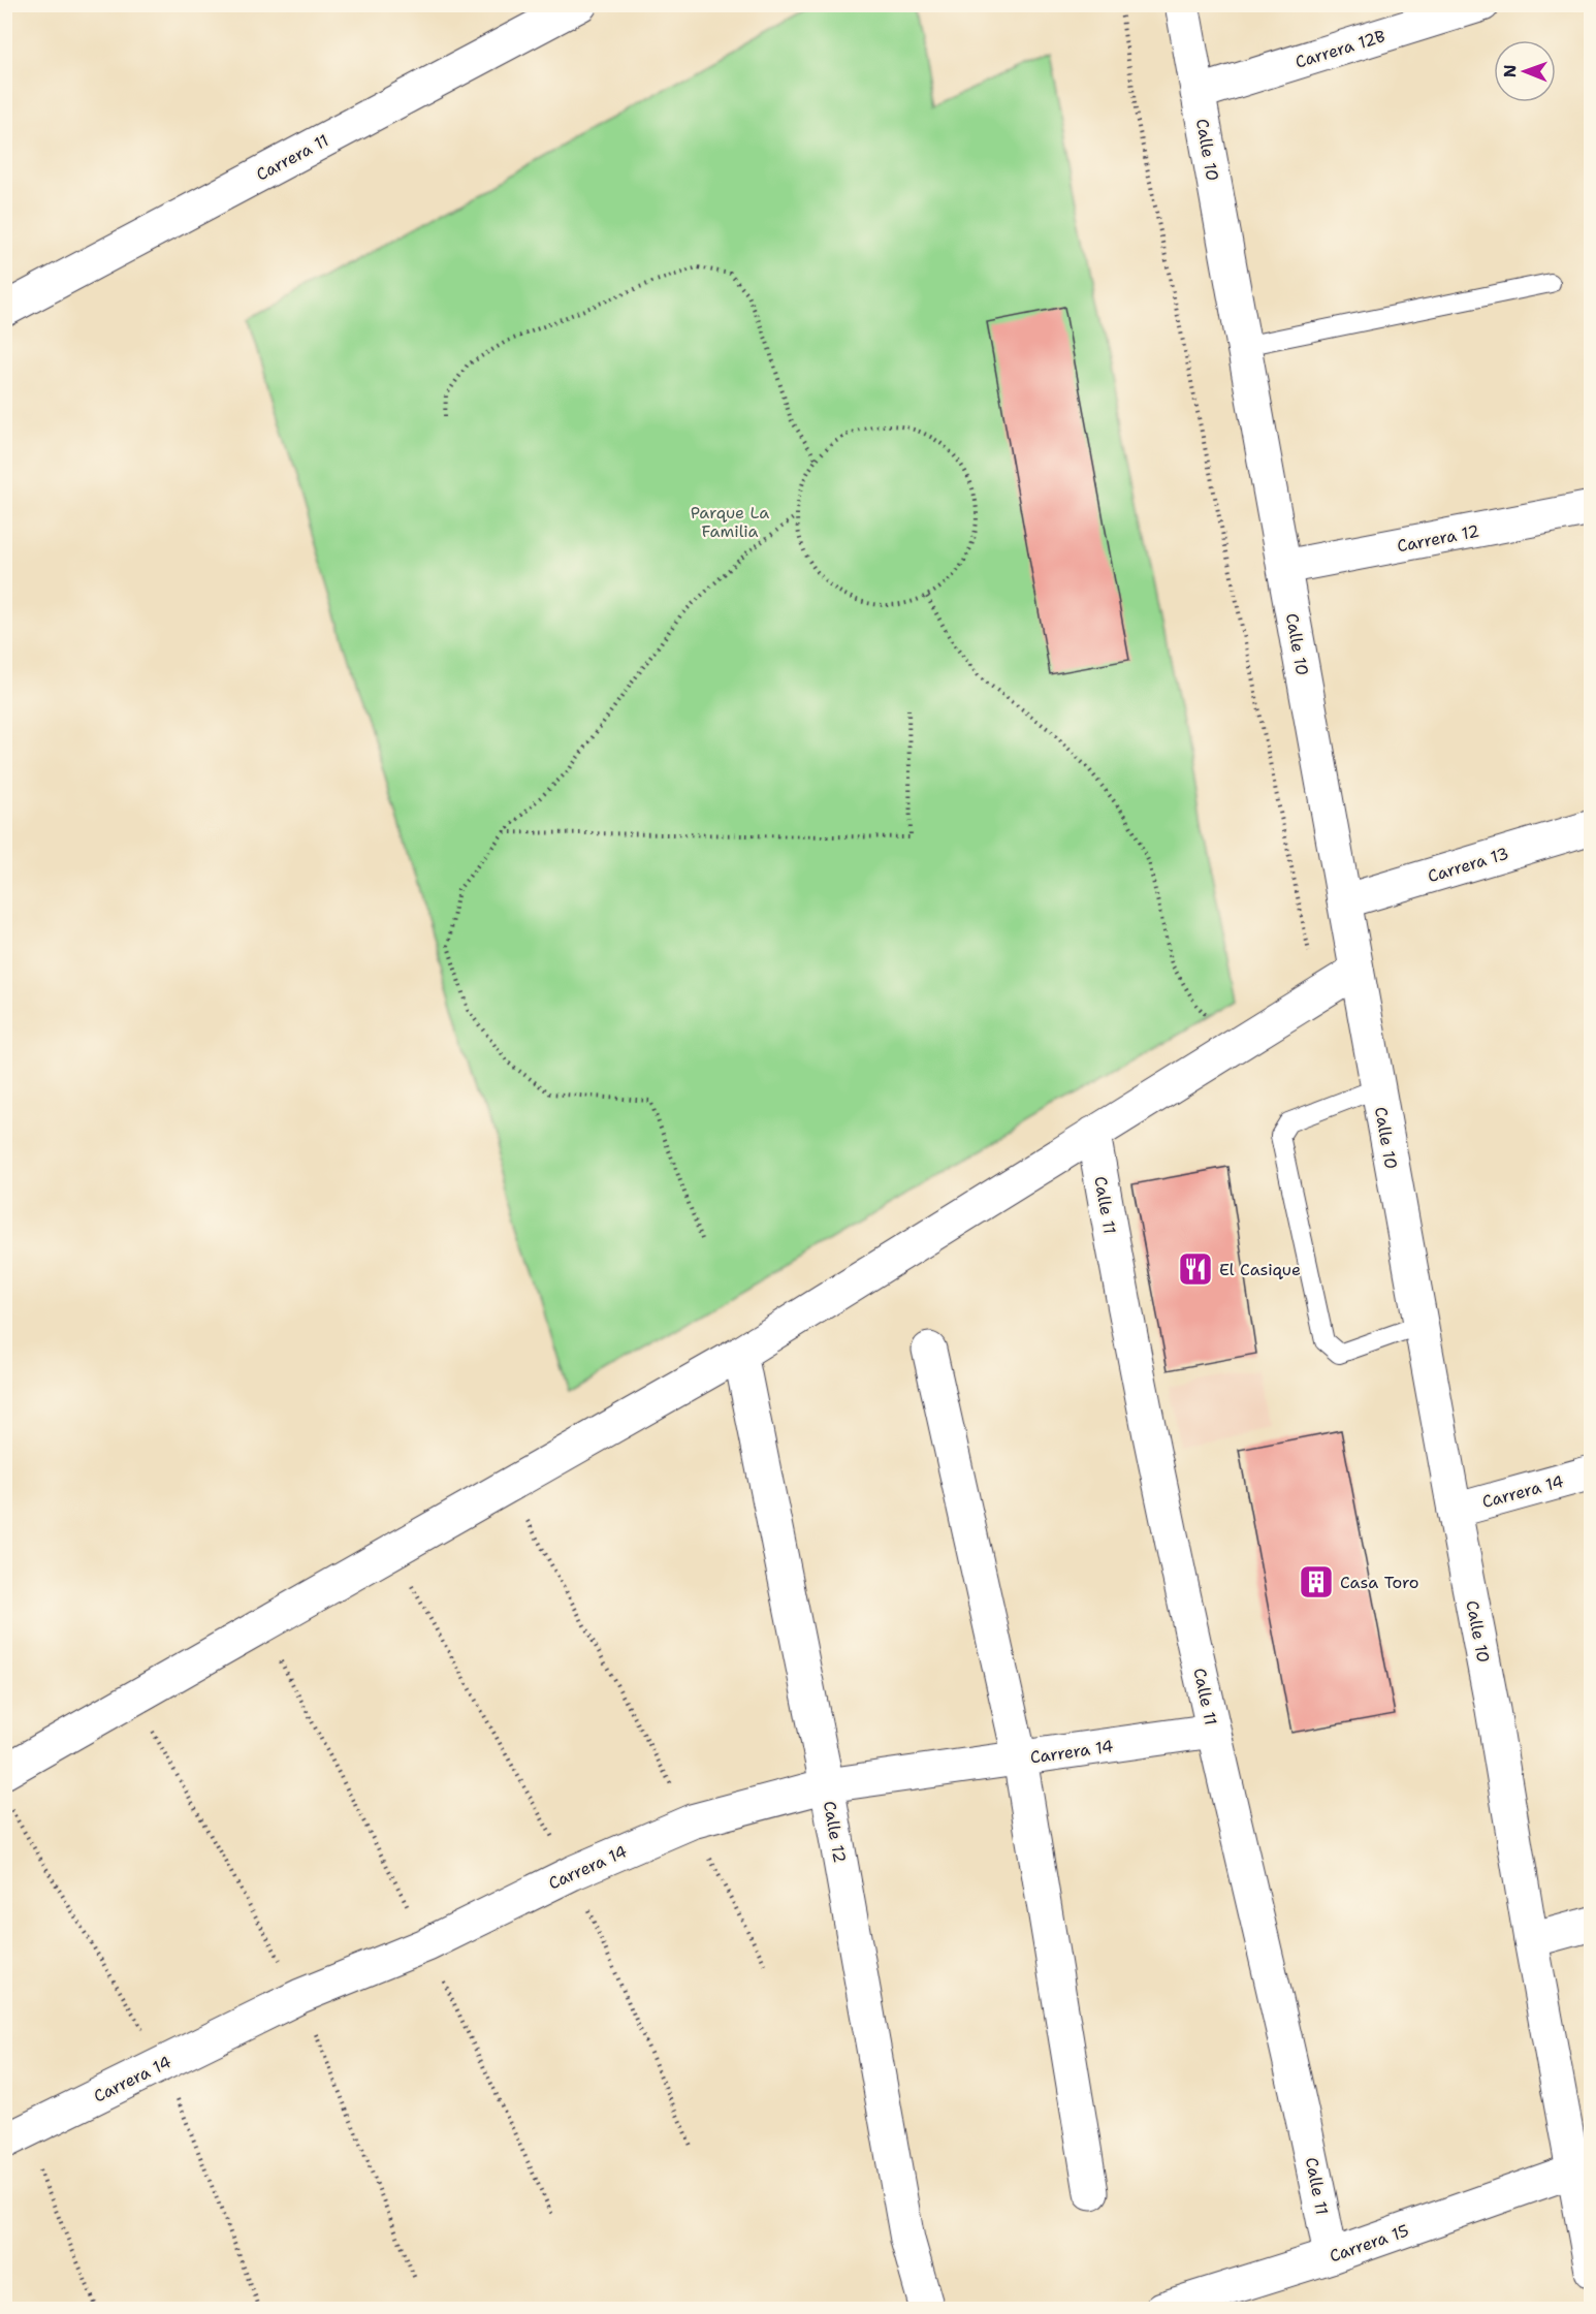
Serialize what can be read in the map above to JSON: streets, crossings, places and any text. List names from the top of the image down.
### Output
{
  "streets": {
    "street": [
      "Carrera 12B",
      "Calle 10",
      "Carrera 11",
      "Carrera 12",
      "Carrera 13",
      "Calle 11",
      "Carrera 14",
      "Calle 12",
      "Carrera 15"
    ]
  },
  "crossings": [
    ["Carrera 12B", "Calle 10"],
    ["Calle 10", "Carrera 12"],
    ["Calle 10", "Carrera 13"],
    ["Calle 10", "Carrera 14"],
    ["Calle 10", "Carrera 15"],
    ["Calle 11", "Carrera 14"],
    ["Calle 11", "Carrera 15"],
    ["Carrera 14", "Calle 12"]
  ],
  "parks": ["Parque La Familia"],
  "places": {
    "restaurant": ["El Casique"],
    "building": ["Casa Toro"]
  },
  "north": "left"
}
